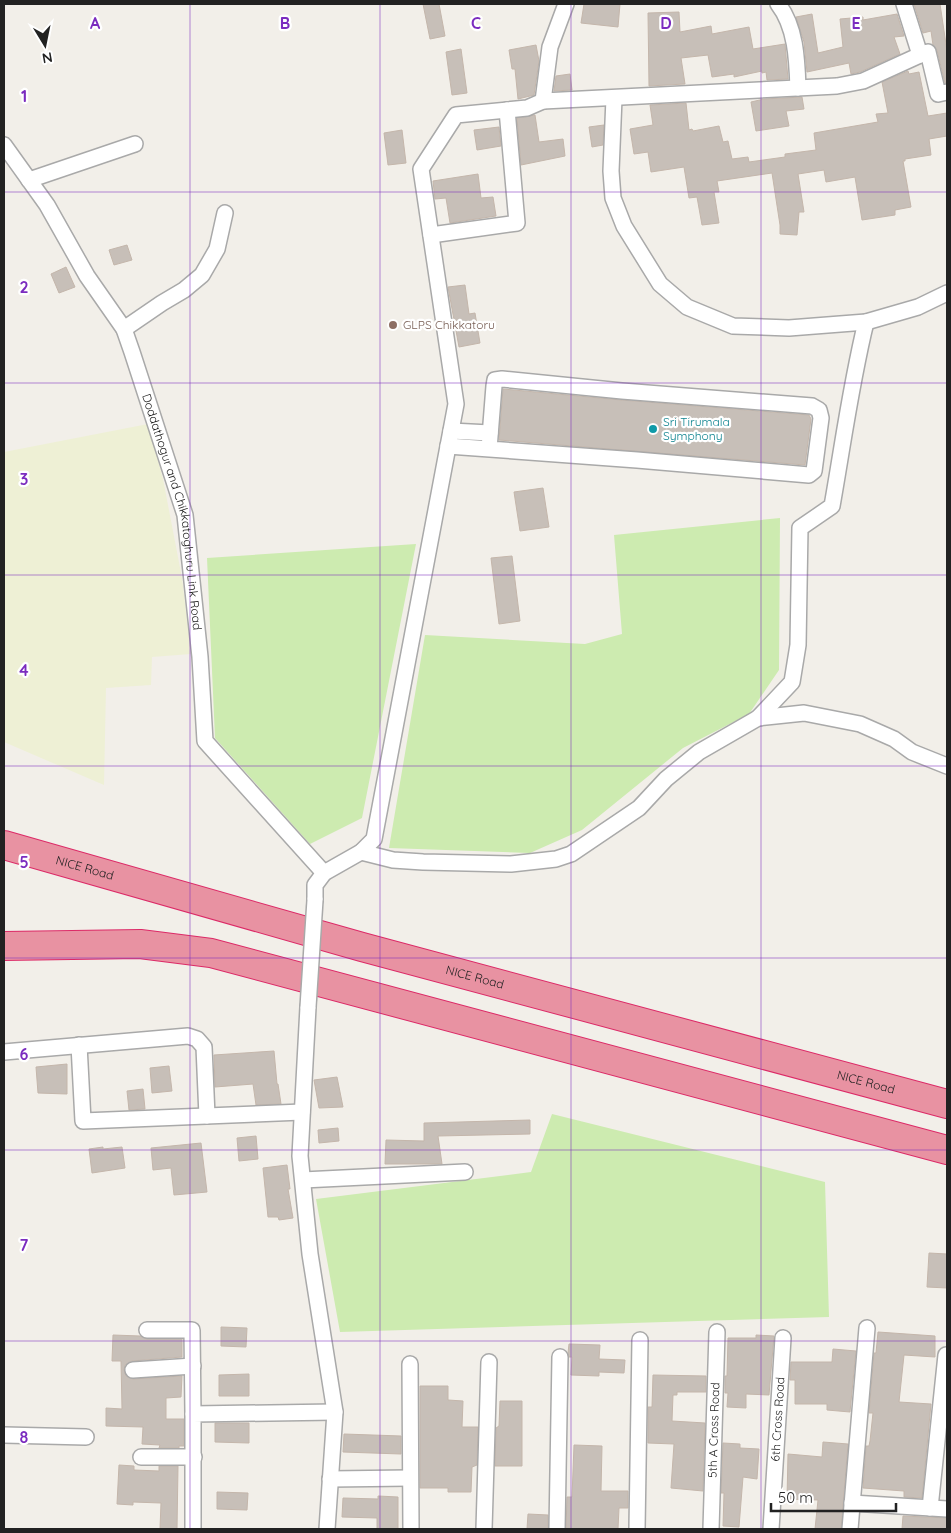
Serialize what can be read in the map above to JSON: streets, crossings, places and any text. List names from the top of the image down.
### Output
{
  "streets": {
    "highway": ["NICE Road"],
    "street": ["Doddathogur and Chikkatoghuru Link Road", "6th Cross Road", "5th A Cross Road"]
  },
  "places": ["GLPS Chikkatoru", "Sri Tirumala Symphony"],
  "scale_bar": "50 m",
  "north": "bottom",
  "grid": {
    "columns": [
      "A",
      "B",
      "C",
      "D",
      "E"
    ],
    "rows": [
      "1",
      "2",
      "3",
      "4",
      "5",
      "6",
      "7",
      "8"
    ]
  }
}
